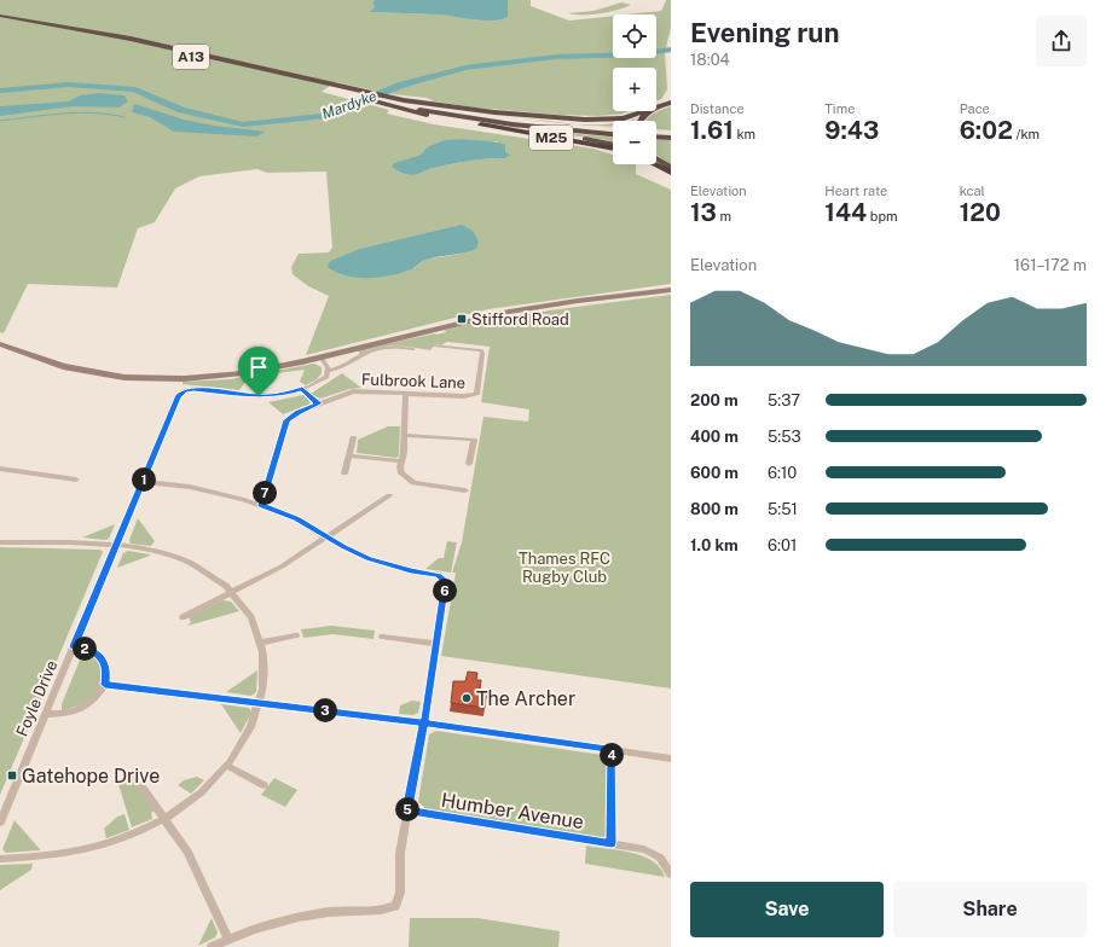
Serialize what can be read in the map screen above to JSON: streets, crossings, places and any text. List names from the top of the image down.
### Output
{
  "streets": {
    "highway": ["A13", "M25"],
    "street": ["Fulbrook Lane", "Foyle Drive", "Humber Avenue"]
  },
  "water": ["Mardyke"],
  "parks": ["Thames RFC Rugby Club"],
  "places": {
    "transit": ["Stifford Road", "Gatehope Drive"],
    "other": ["The Archer"]
  },
  "page": {
    "heading": ["Evening run", "18:04"],
    "map_buttons": ["+", "−"],
    "stats": [
      ["Distance", "1.61 km"],
      ["Time", "9:43"],
      ["Pace", "6:02 /km"],
      ["Elevation", "13 m"],
      ["Heart rate", "144 bpm"],
      ["kcal", "120"]
    ],
    "chart": ["Elevation", "161–172 m"],
    "list": [
      {
        "name": "200 m",
        "note": "5:37"
      },
      {
        "name": "400 m",
        "note": "5:53"
      },
      {
        "name": "600 m",
        "note": "6:10"
      },
      {
        "name": "800 m",
        "note": "5:51"
      },
      {
        "name": "1.0 km",
        "note": "6:01"
      }
    ],
    "pins": [
      "1",
      "7",
      "6",
      "2",
      "3",
      "4",
      "5"
    ],
    "buttons": ["Save", "Share"]
  }
}
